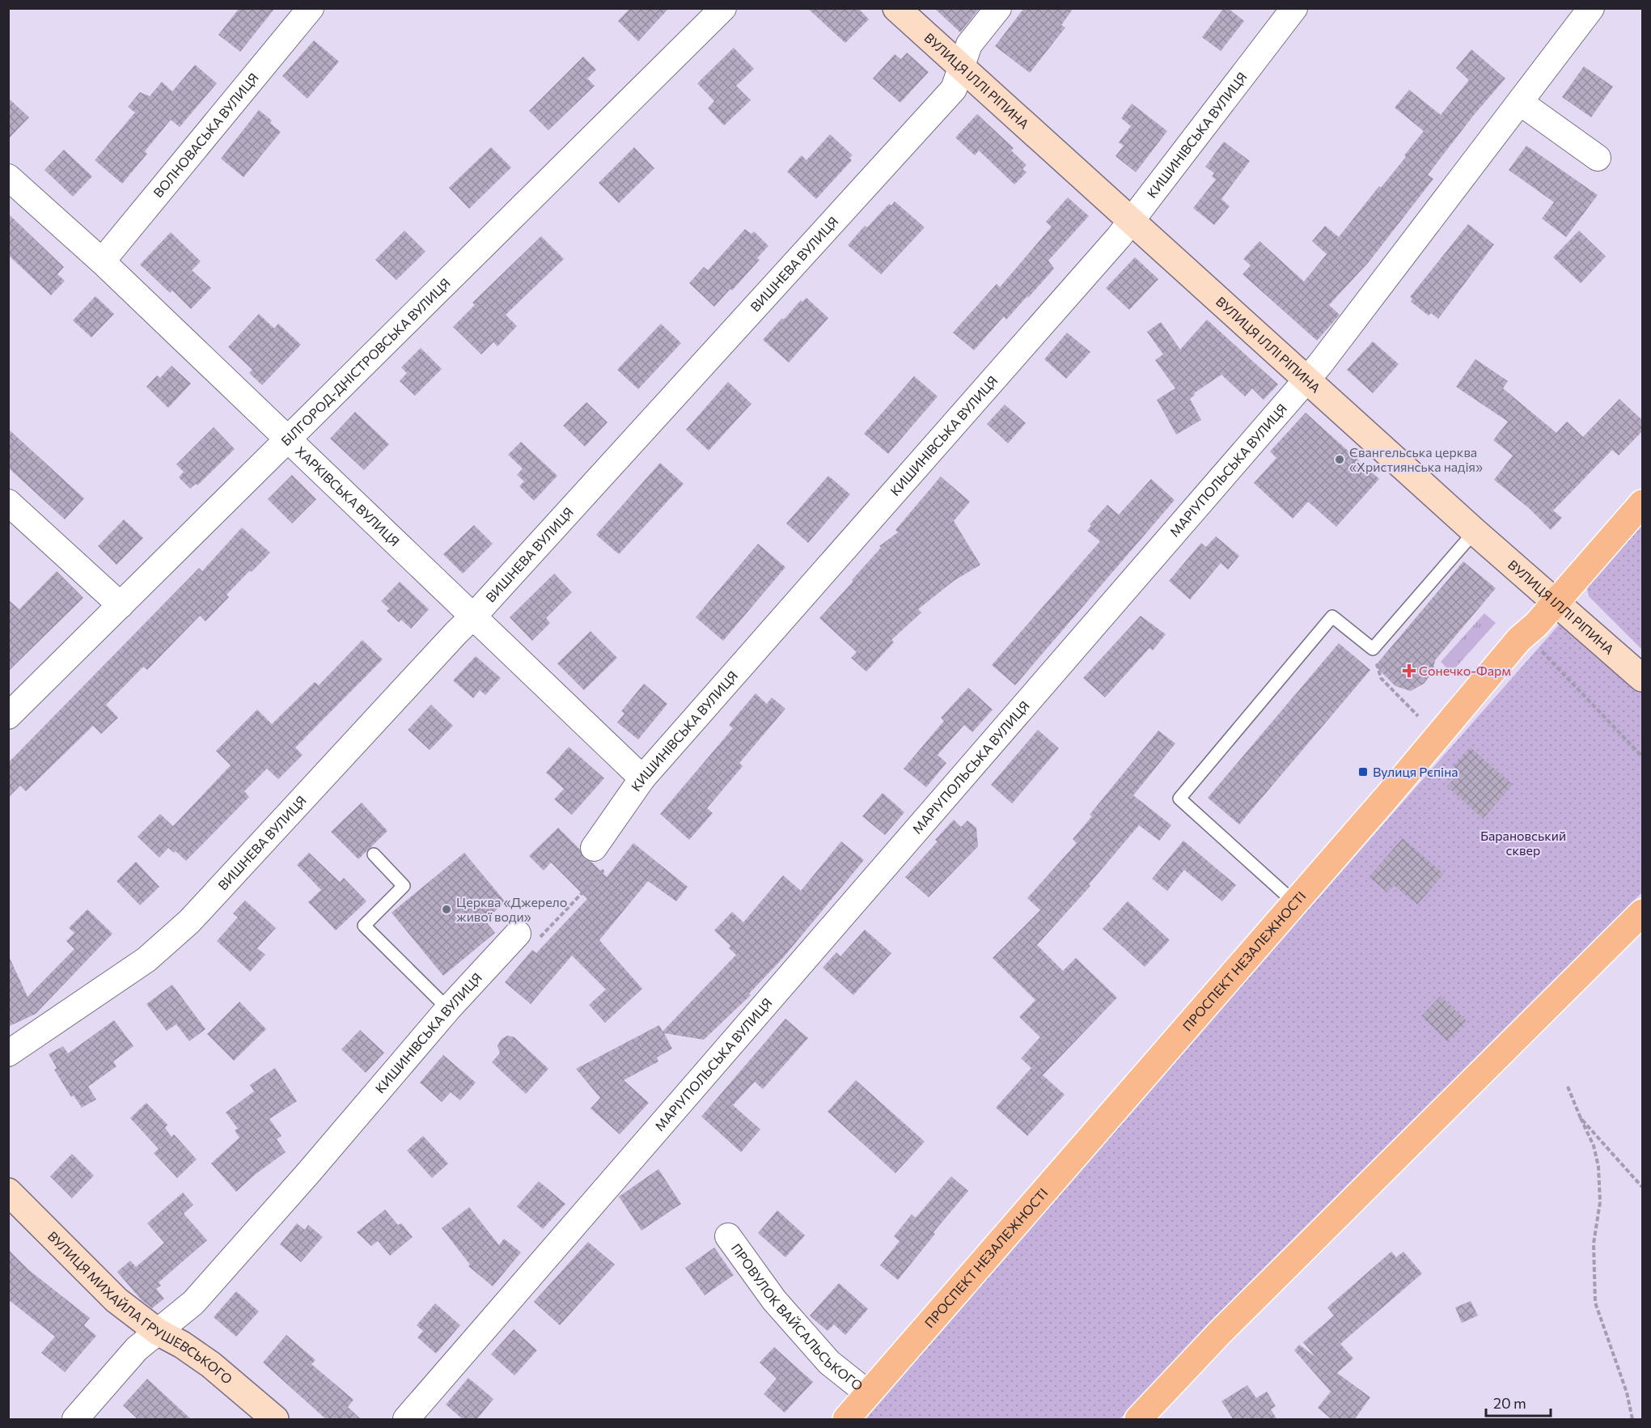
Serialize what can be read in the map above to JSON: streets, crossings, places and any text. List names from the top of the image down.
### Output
{
  "streets": {
    "main road": ["ПРОСПЕКТ НЕЗАЛЕЖНОСТІ"],
    "street": [
      "ВУЛИЦЯ ІЛЛІ РІПИНА",
      "ВОЛНОВАСЬКА ВУЛИЦЯ",
      "КИШИНІВСЬКА ВУЛИЦЯ",
      "ВИШНЕВА ВУЛИЦЯ",
      "БІЛГОРОД-ДНІСТРОВСЬКА ВУЛИЦЯ",
      "МАРІУПОЛЬСЬКА ВУЛИЦЯ",
      "ХАРКІВСЬКА ВУЛИЦЯ",
      "ВУЛИЦЯ МИХАЙЛА ГРУШЕВСЬКОГО",
      "ПРОВУЛОК ВАЙСАЛЬСЬКОГО"
    ]
  },
  "crossings": [
    ["ВУЛИЦЯ ІЛЛІ РІПИНА", "КИШИНІВСЬКА ВУЛИЦЯ"],
    ["ВУЛИЦЯ ІЛЛІ РІПИНА", "ВИШНЕВА ВУЛИЦЯ"],
    ["ВУЛИЦЯ ІЛЛІ РІПИНА", "МАРІУПОЛЬСЬКА ВУЛИЦЯ"],
    ["ВУЛИЦЯ ІЛЛІ РІПИНА", "ПРОСПЕКТ НЕЗАЛЕЖНОСТІ"],
    ["ВОЛНОВАСЬКА ВУЛИЦЯ", "ХАРКІВСЬКА ВУЛИЦЯ"],
    ["КИШИНІВСЬКА ВУЛИЦЯ", "ХАРКІВСЬКА ВУЛИЦЯ"],
    ["КИШИНІВСЬКА ВУЛИЦЯ", "ВУЛИЦЯ МИХАЙЛА ГРУШЕВСЬКОГО"],
    ["ВИШНЕВА ВУЛИЦЯ", "ХАРКІВСЬКА ВУЛИЦЯ"],
    ["БІЛГОРОД-ДНІСТРОВСЬКА ВУЛИЦЯ", "ХАРКІВСЬКА ВУЛИЦЯ"],
    ["ПРОСПЕКТ НЕЗАЛЕЖНОСТІ", "ПРОВУЛОК ВАЙСАЛЬСЬКОГО"]
  ],
  "parks": ["Барановський сквер"],
  "places": {
    "other": ["Євангельська церква «Християнська надія»", "Церква «Джерело живої води»"],
    "health": ["Сонечко-Фарм"],
    "transit": ["Вулиця Рєпіна"]
  },
  "scale_bar": "20 m"
}
